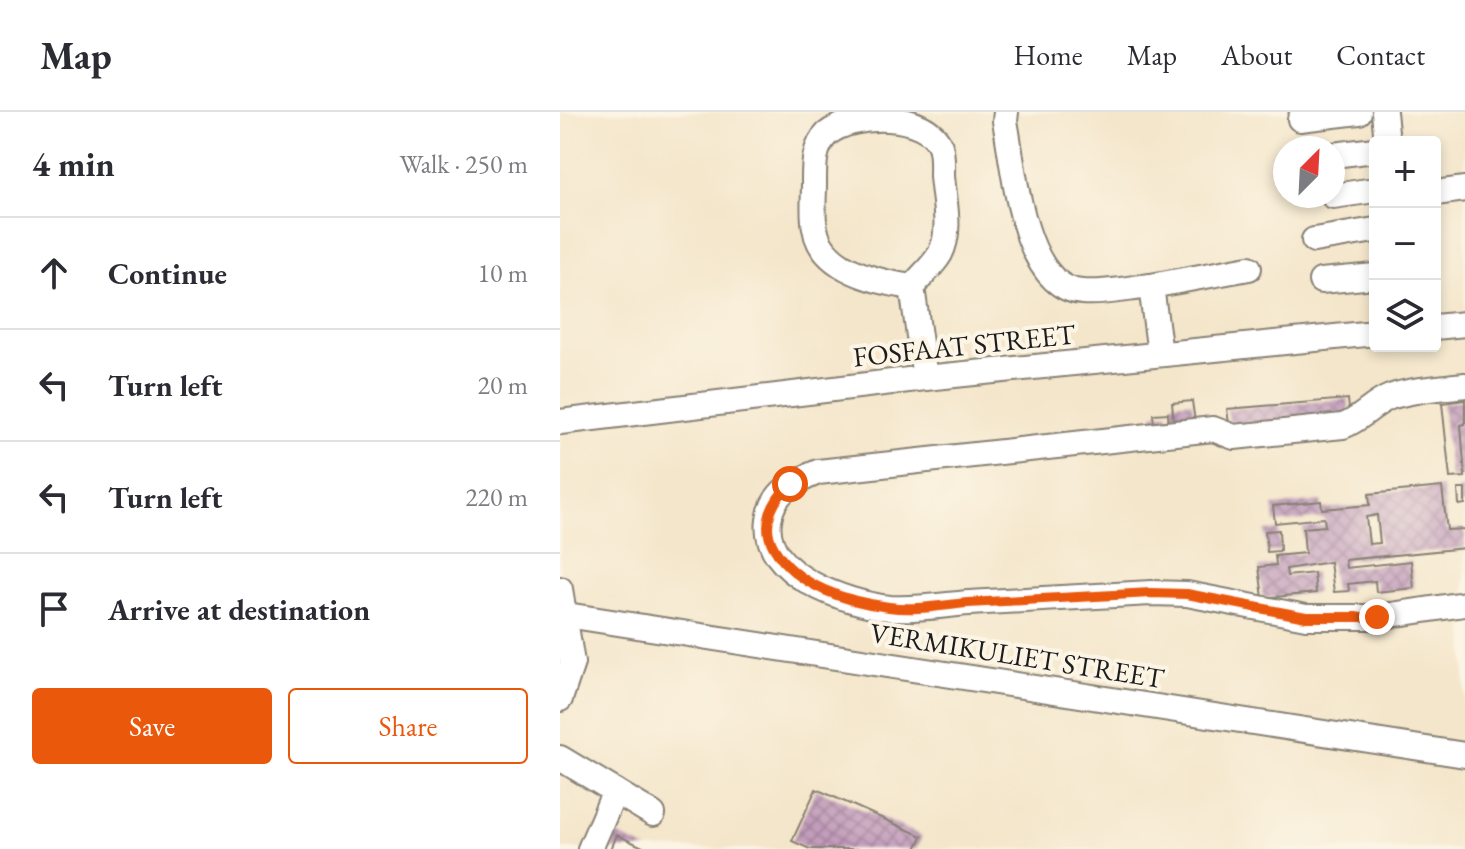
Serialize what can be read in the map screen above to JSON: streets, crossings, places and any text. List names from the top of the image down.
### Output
{
  "streets": {
    "street": ["FOSFAAT STREET", "VERMIKULIET STREET"]
  },
  "north": "top right",
  "page": {
    "header": "Map",
    "nav": [
      "Home",
      "Map",
      "About",
      "Contact"
    ],
    "heading": ["4 min", "Walk · 250 m"],
    "map_buttons": ["+", "−"],
    "list": [
      ["Continue", "10 m"],
      ["Turn left", "20 m"],
      ["Turn left", "220 m"],
      "Arrive at destination"
    ],
    "buttons": ["Save", "Share"]
  }
}
